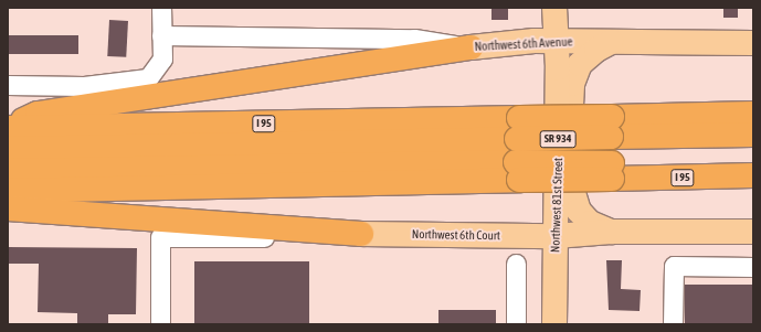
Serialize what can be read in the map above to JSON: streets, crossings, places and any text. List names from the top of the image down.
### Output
{
  "streets": {
    "highway": ["I 95"],
    "main road": [
      "Northwest 6th Avenue",
      "SR 934",
      "Northwest 81st Street",
      "Northwest 6th Court"
    ]
  },
  "crossings": [
    ["Northwest 6th Avenue", "Northwest 81st Street"],
    ["Northwest 81st Street", "Northwest 6th Court"]
  ]
}
